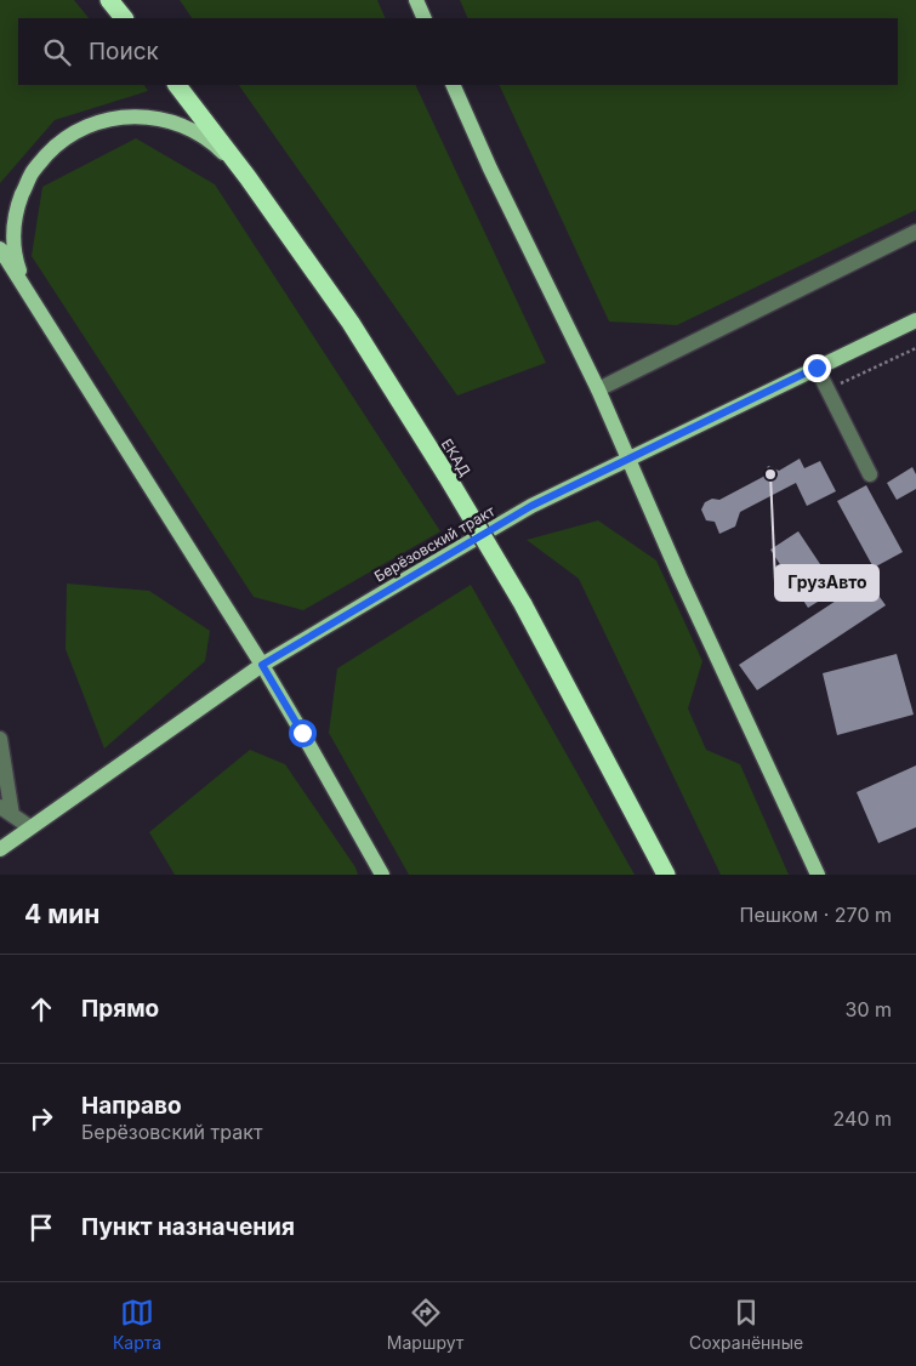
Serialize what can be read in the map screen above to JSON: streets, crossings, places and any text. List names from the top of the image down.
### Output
{
  "streets": {
    "highway": ["ЕКАД"],
    "main road": ["Берёзовский тракт"]
  },
  "places": ["ГрузАвто"],
  "page": {
    "search": "Поиск",
    "heading": ["4 мин", "Пешком · 270 m"],
    "list": [
      ["Прямо", "30 m"],
      ["Направо", "Берёзовский тракт", "240 m"],
      "Пункт назначения"
    ],
    "nav": ["Карта", "Маршрут", "Сохранённые"]
  }
}
